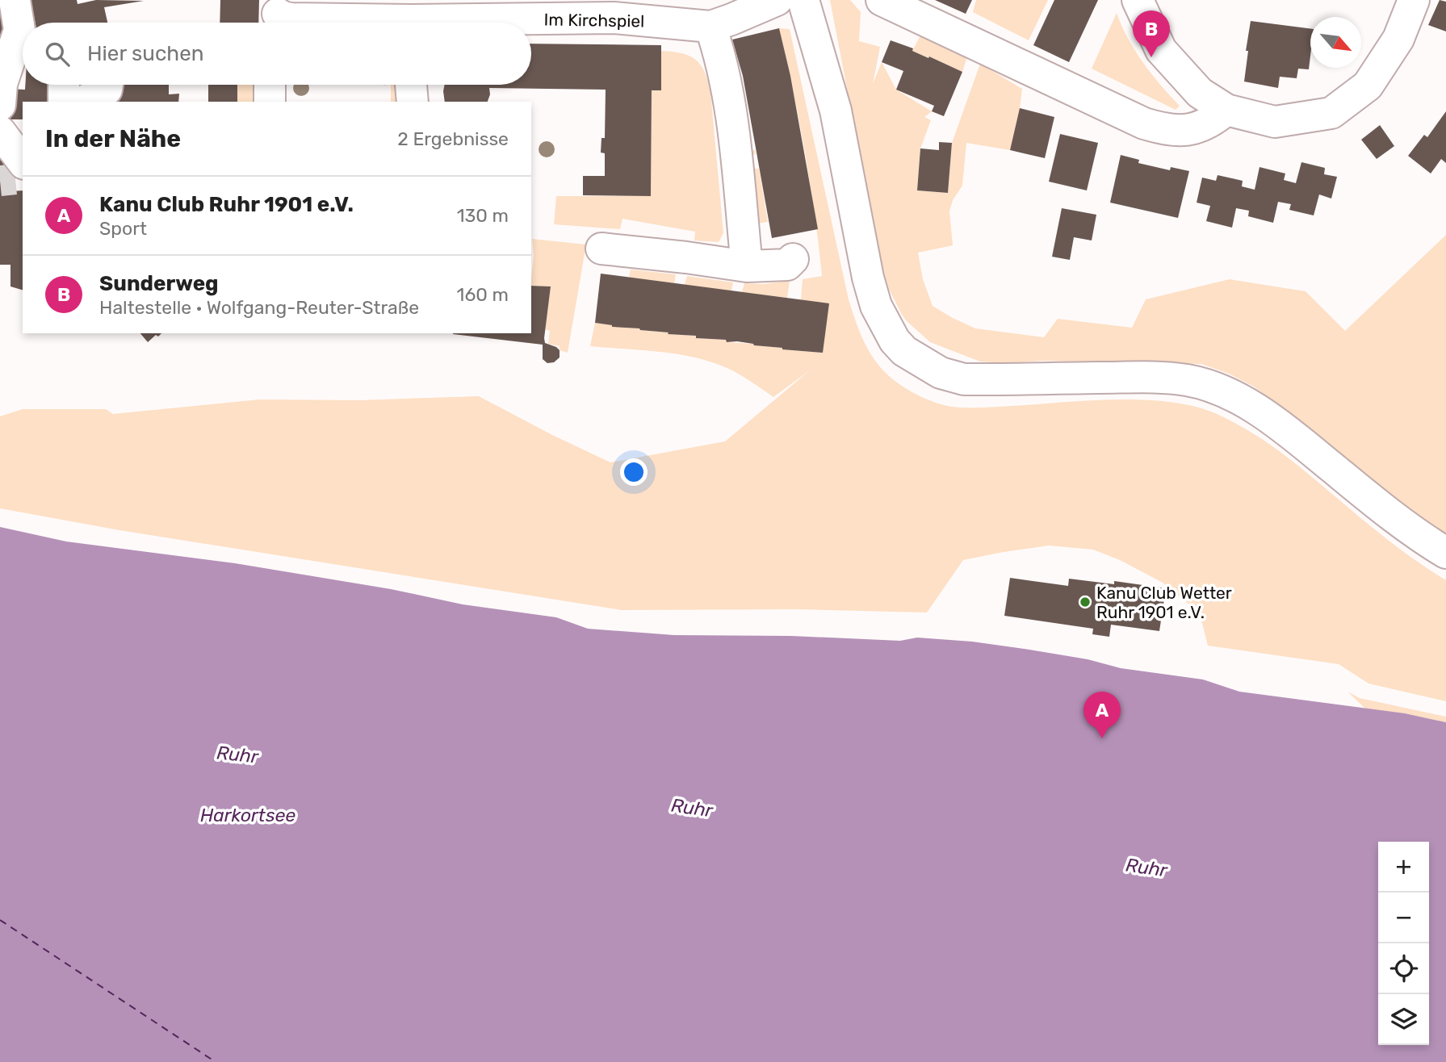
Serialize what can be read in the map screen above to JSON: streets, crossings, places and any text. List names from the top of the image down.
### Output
{
  "streets": {
    "street": ["Im Kirchspiel"]
  },
  "water": ["Ruhr", "Harkortsee"],
  "places": ["Kanu Club Wetter Ruhr 1901 e.V."],
  "north": "bottom right",
  "page": {
    "pins": ["B", "A"],
    "search": "Hier suchen",
    "heading": ["In der Nähe", "2 Ergebnisse"],
    "list": [
      {
        "mark": "A",
        "name": "Kanu Club Ruhr 1901 e.V.",
        "note": "Sport",
        "value": "130 m"
      },
      {
        "mark": "B",
        "name": "Sunderweg",
        "note": "Haltestelle · Wolfgang-Reuter-Straße",
        "value": "160 m"
      }
    ],
    "map_buttons": ["+", "−"]
  }
}
